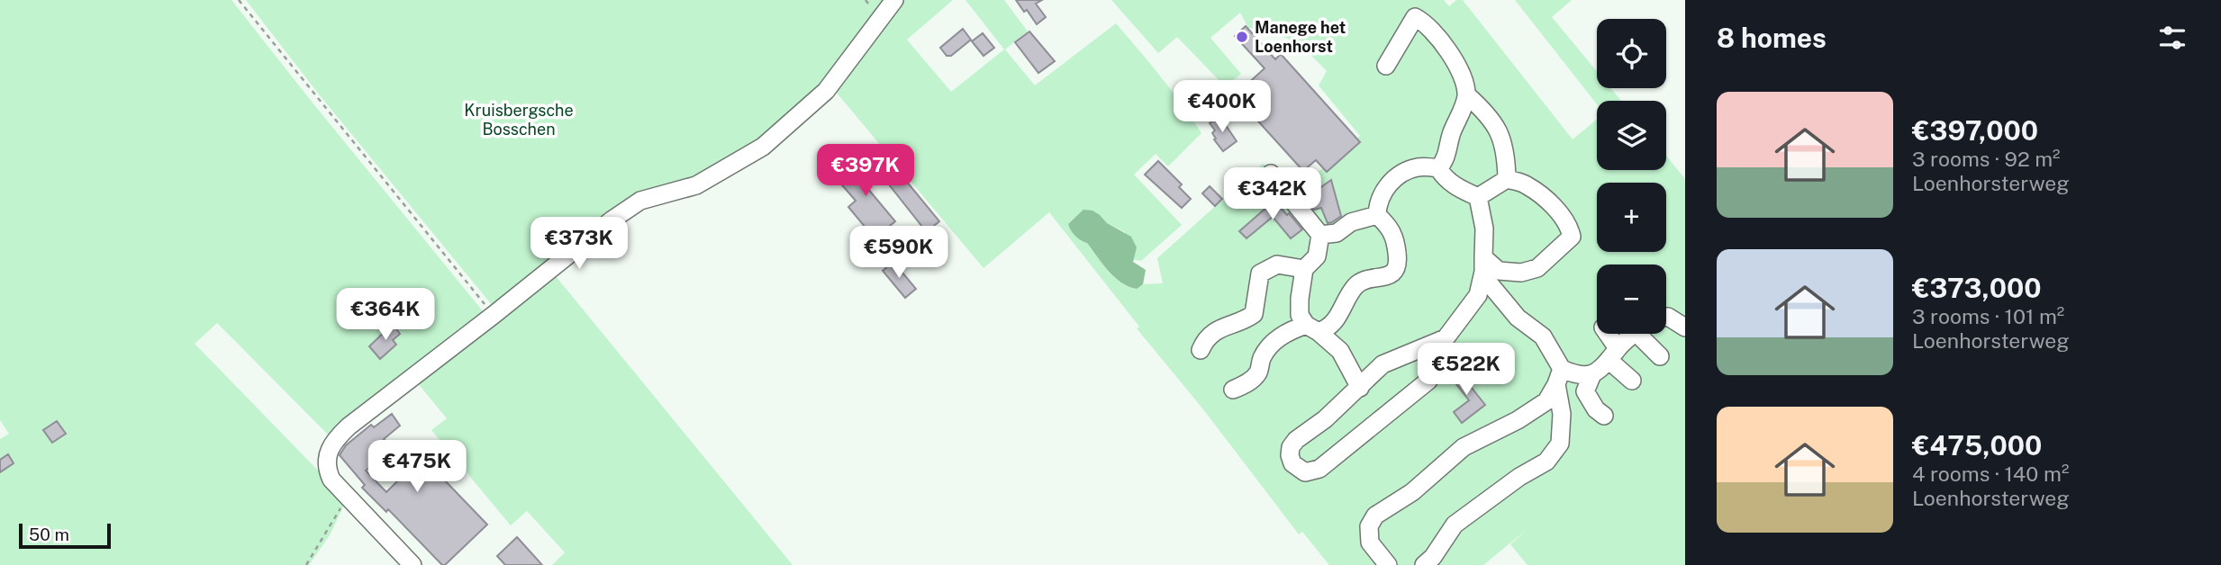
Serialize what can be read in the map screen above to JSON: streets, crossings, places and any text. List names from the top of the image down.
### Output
{
  "parks": ["Kruisbergsche Bosschen"],
  "places": ["Manege het Loenhorst"],
  "scale_bar": "50 m",
  "page": {
    "heading": "8 homes",
    "map_buttons": ["+", "−"],
    "list": [
      {
        "name": "€397,000",
        "note": "3 rooms · 92 m² · Loenhorsterweg"
      },
      {
        "name": "€373,000",
        "note": "3 rooms · 101 m² · Loenhorsterweg"
      },
      {
        "name": "€475,000",
        "note": "4 rooms · 140 m² · Loenhorsterweg"
      }
    ],
    "price": [
      "€400K",
      "€397K",
      "€342K",
      "€373K",
      "€590K",
      "€364K",
      "€522K",
      "€475K"
    ],
    "scale": "50 m"
  }
}
